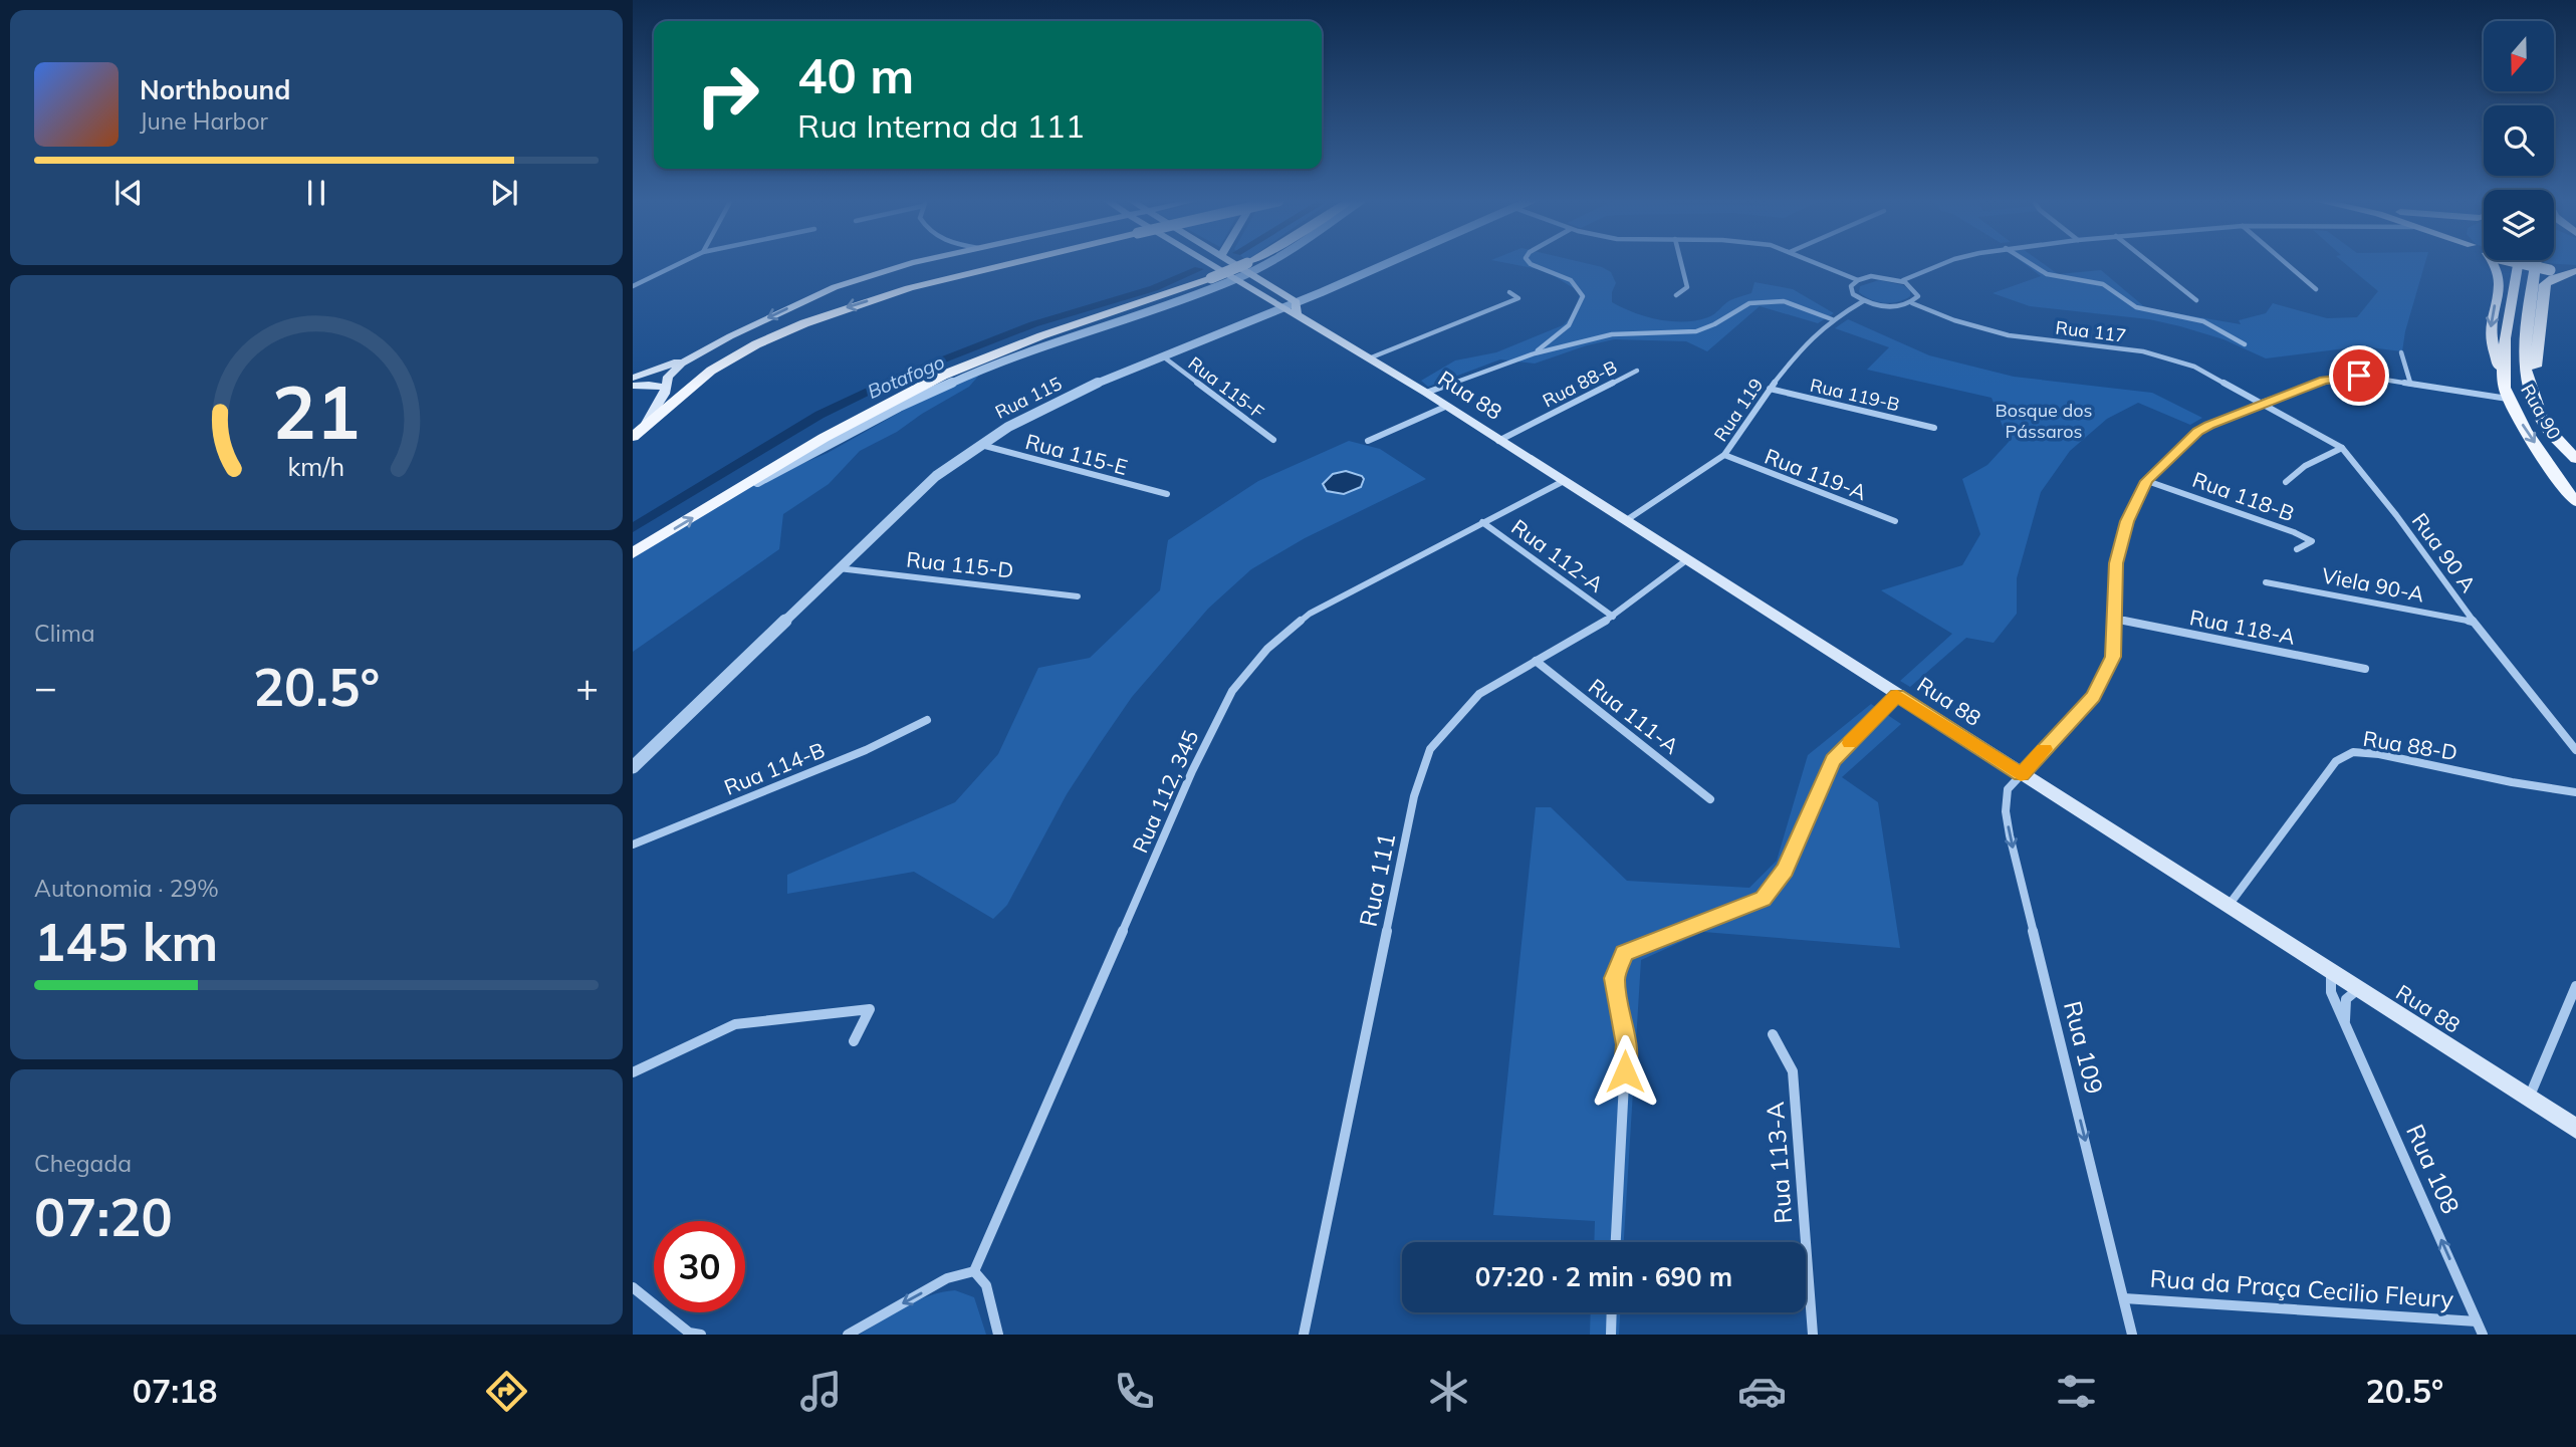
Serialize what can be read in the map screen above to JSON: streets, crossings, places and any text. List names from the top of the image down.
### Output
{
  "streets": {
    "main road": ["Rua 88", "Rua 90"],
    "street": [
      "Rua 117",
      "Rua 88-B",
      "Rua 115-F",
      "Rua 119-B",
      "Rua 115",
      "Rua 119",
      "Rua 115-E",
      "Rua 119-A",
      "Rua 118-B",
      "Rua 90 A",
      "Rua 112-A",
      "Rua 115-D",
      "Viela 90-A",
      "Rua 118-A",
      "Rua 111-A",
      "Rua 88-D",
      "Rua 114-B",
      "Rua 112, 345",
      "Rua 111",
      "Rua 109",
      "Rua 113-A",
      "Rua 108",
      "Rua da Praça Cecilio Fleury"
    ]
  },
  "crossings": [
    ["Rua 117", "Rua 90 A"],
    ["Rua 117", "Rua 109"],
    ["Rua 88-B", "Rua 88"],
    ["Rua 115-F", "Rua 115"],
    ["Rua 88", "Rua 115"],
    ["Rua 88", "Rua 119"],
    ["Rua 88", "Rua 88-D"],
    ["Rua 88", "Rua 112, 345"],
    ["Rua 88", "Rua 111"],
    ["Rua 88", "Rua 109"],
    ["Rua 88", "Rua 108"],
    ["Rua 119-B", "Rua 119"],
    ["Rua 115", "Rua 115-E"],
    ["Rua 115", "Rua 115-D"],
    ["Rua 119", "Rua 119-A"],
    ["Rua 90", "Rua 109"],
    ["Rua 118-B", "Rua 109"],
    ["Rua 90 A", "Viela 90-A"],
    ["Rua 90 A", "Rua 109"],
    ["Rua 112-A", "Rua 112, 345"],
    ["Rua 112-A", "Rua 111"],
    ["Rua 118-A", "Rua 109"],
    ["Rua 111-A", "Rua 111"],
    ["Rua 109", "Rua da Praça Cecilio Fleury"],
    ["Rua 108", "Rua da Praça Cecilio Fleury"]
  ],
  "one_way": ["Rua 109", "Rua 108"],
  "water": ["Botafogo"],
  "parks": ["Bosque dos Pássaros"],
  "north": "bottom",
  "page": {
    "turn": ["40 m", "Rua Interna da 111"],
    "song": ["Northbound", "June Harbor"],
    "tile": [
      "Clima",
      ["Autonomia · 29%", "145 km"],
      ["Chegada", "07:20"]
    ],
    "heat": ["−", "20.5°", "+"],
    "limit": "30",
    "trip": "07:20 · 2 min · 690 m",
    "tabs": ["07:18", "20.5°"],
    "gauge": ["21", "km/h"]
  }
}
